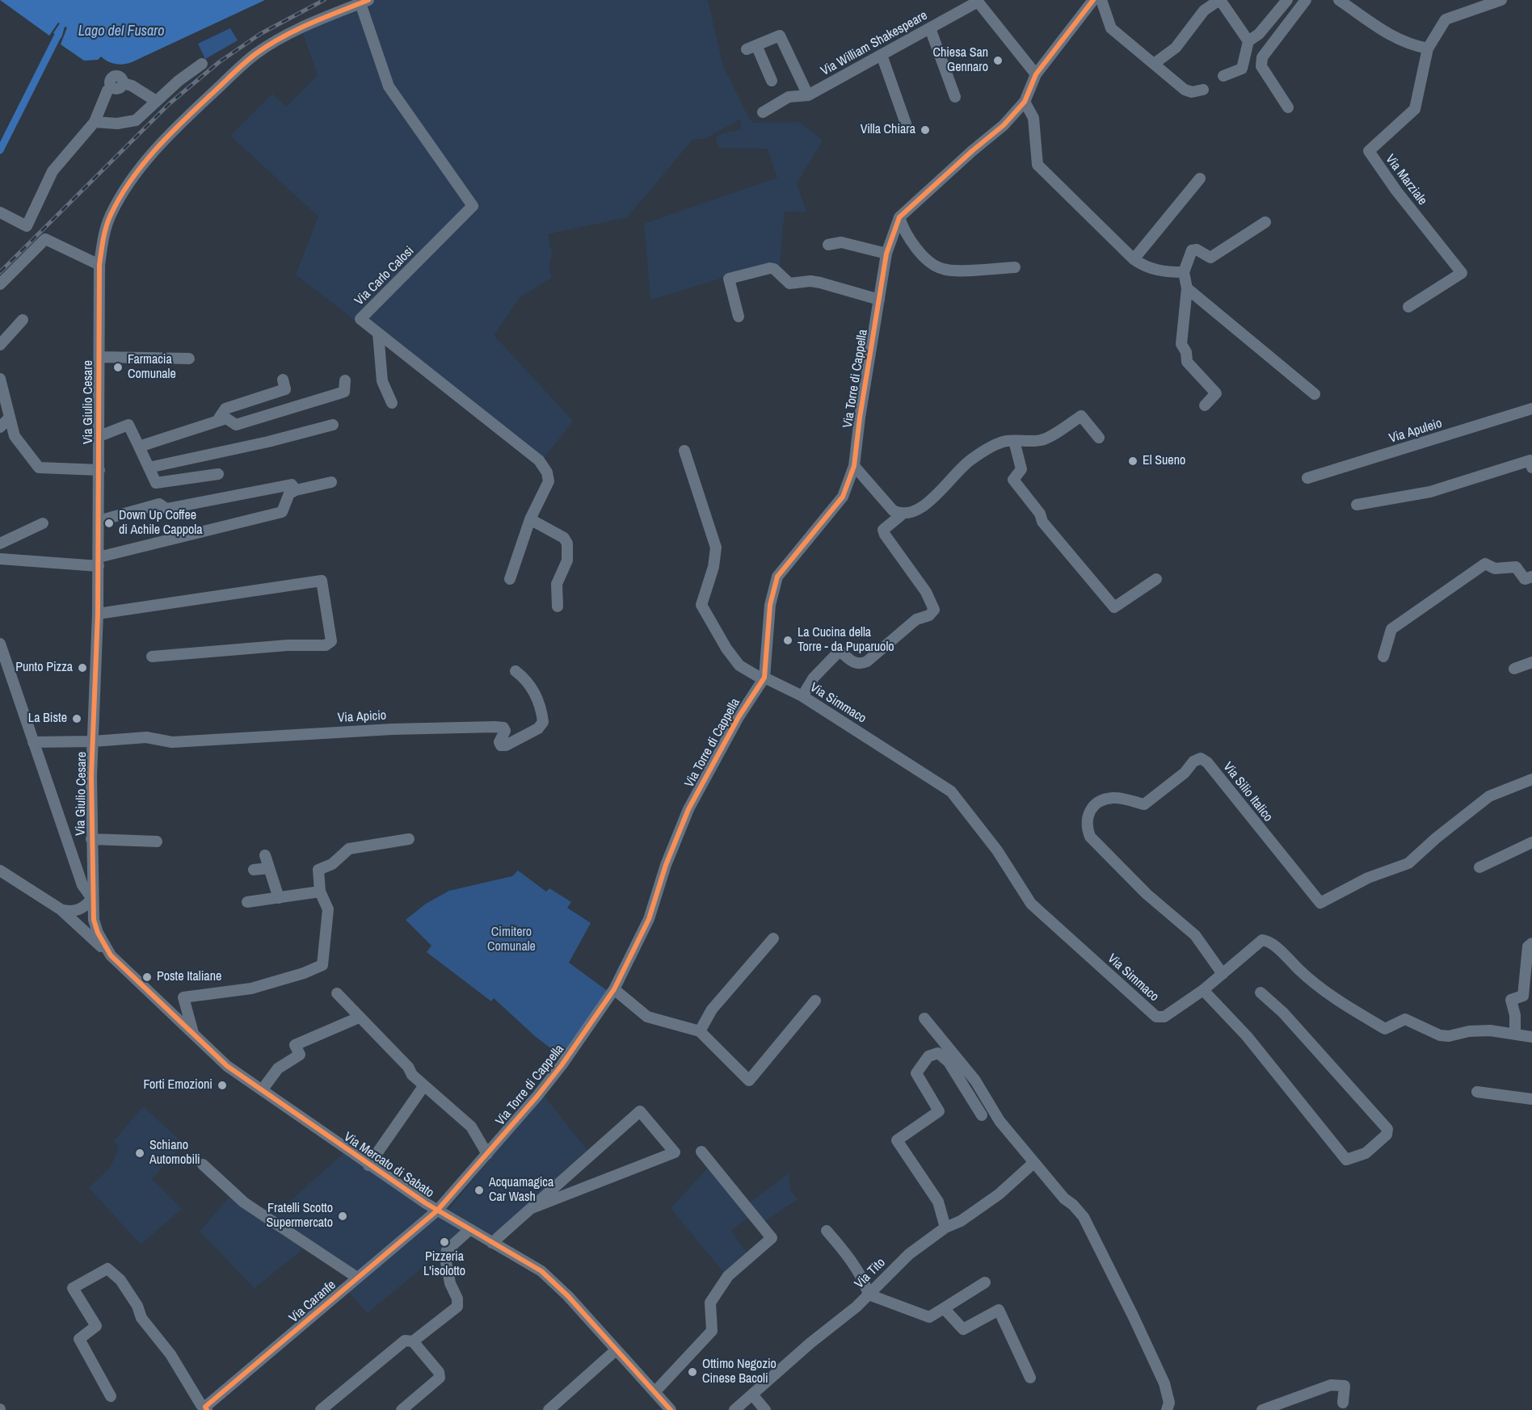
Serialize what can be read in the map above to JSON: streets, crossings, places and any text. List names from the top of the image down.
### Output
{
  "streets": {
    "street": [
      "Via William Shakespeare",
      "Via Marziale",
      "Via Carlo Calosi",
      "Via Torre di Cappella",
      "Via Giulio Cesare",
      "Via Apuleio",
      "Via Simmaco",
      "Via Apicio",
      "Via Silio Italico",
      "Via Mercato di Sabato",
      "Via Tito",
      "Via Caranfe"
    ]
  },
  "crossings": [
    ["Via Carlo Calosi", "Via Giulio Cesare"],
    ["Via Torre di Cappella", "Via Simmaco"],
    ["Via Torre di Cappella", "Via Mercato di Sabato"],
    ["Via Torre di Cappella", "Via Caranfe"],
    ["Via Giulio Cesare", "Via Apicio"],
    ["Via Giulio Cesare", "Via Mercato di Sabato"],
    ["Via Simmaco", "Via Silio Italico"],
    ["Via Mercato di Sabato", "Via Caranfe"]
  ],
  "water": ["Lago del Fusaro"],
  "parks": ["Cimitero Comunale"],
  "places": [
    "Chiesa San Gennaro",
    "Villa Chiara",
    "Farmacia Comunale",
    "El Sueno",
    "Down Up Coffee di Achile Cappola",
    "La Cucina della Torre - da Puparuolo",
    "Punto Pizza",
    "La Biste",
    "Poste Italiane",
    "Forti Emozioni",
    "Schiano Automobili",
    "Acquamagica Car Wash",
    "Fratelli Scotto Supermercato",
    "Pizzeria L'isolotto",
    "Ottimo Negozio Cinese Bacoli"
  ]
}
